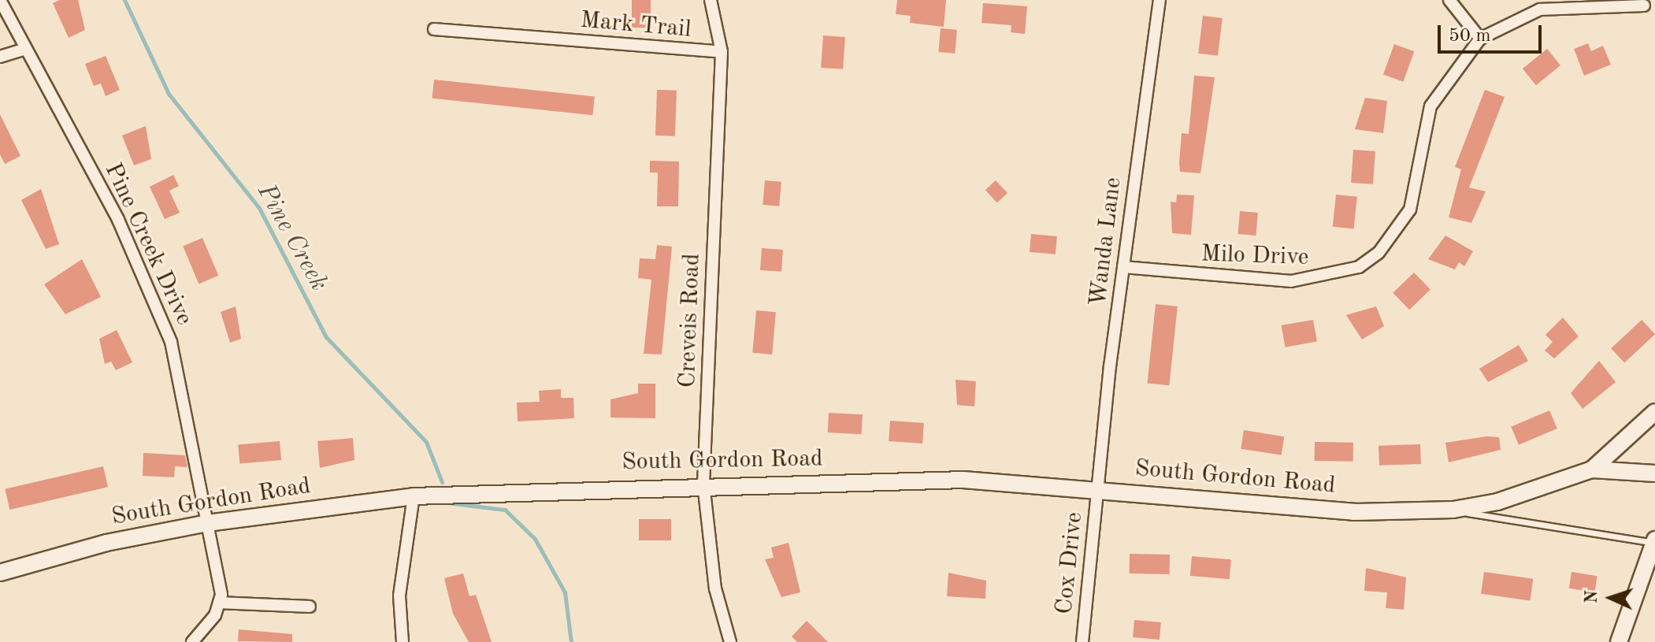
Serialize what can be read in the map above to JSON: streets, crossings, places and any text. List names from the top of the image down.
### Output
{
  "streets": {
    "street": [
      "Mark Trail",
      "Wanda Lane",
      "Pine Creek Drive",
      "Milo Drive",
      "Creveis Road",
      "South Gordon Road",
      "Cox Drive"
    ]
  },
  "crossings": [
    ["Mark Trail", "Creveis Road"],
    ["Wanda Lane", "Milo Drive"],
    ["Wanda Lane", "South Gordon Road"],
    ["Wanda Lane", "Cox Drive"],
    ["Pine Creek Drive", "South Gordon Road"],
    ["Creveis Road", "South Gordon Road"],
    ["South Gordon Road", "Cox Drive"]
  ],
  "water": ["Pine Creek"],
  "scale_bar": "50 m",
  "north": "left"
}
